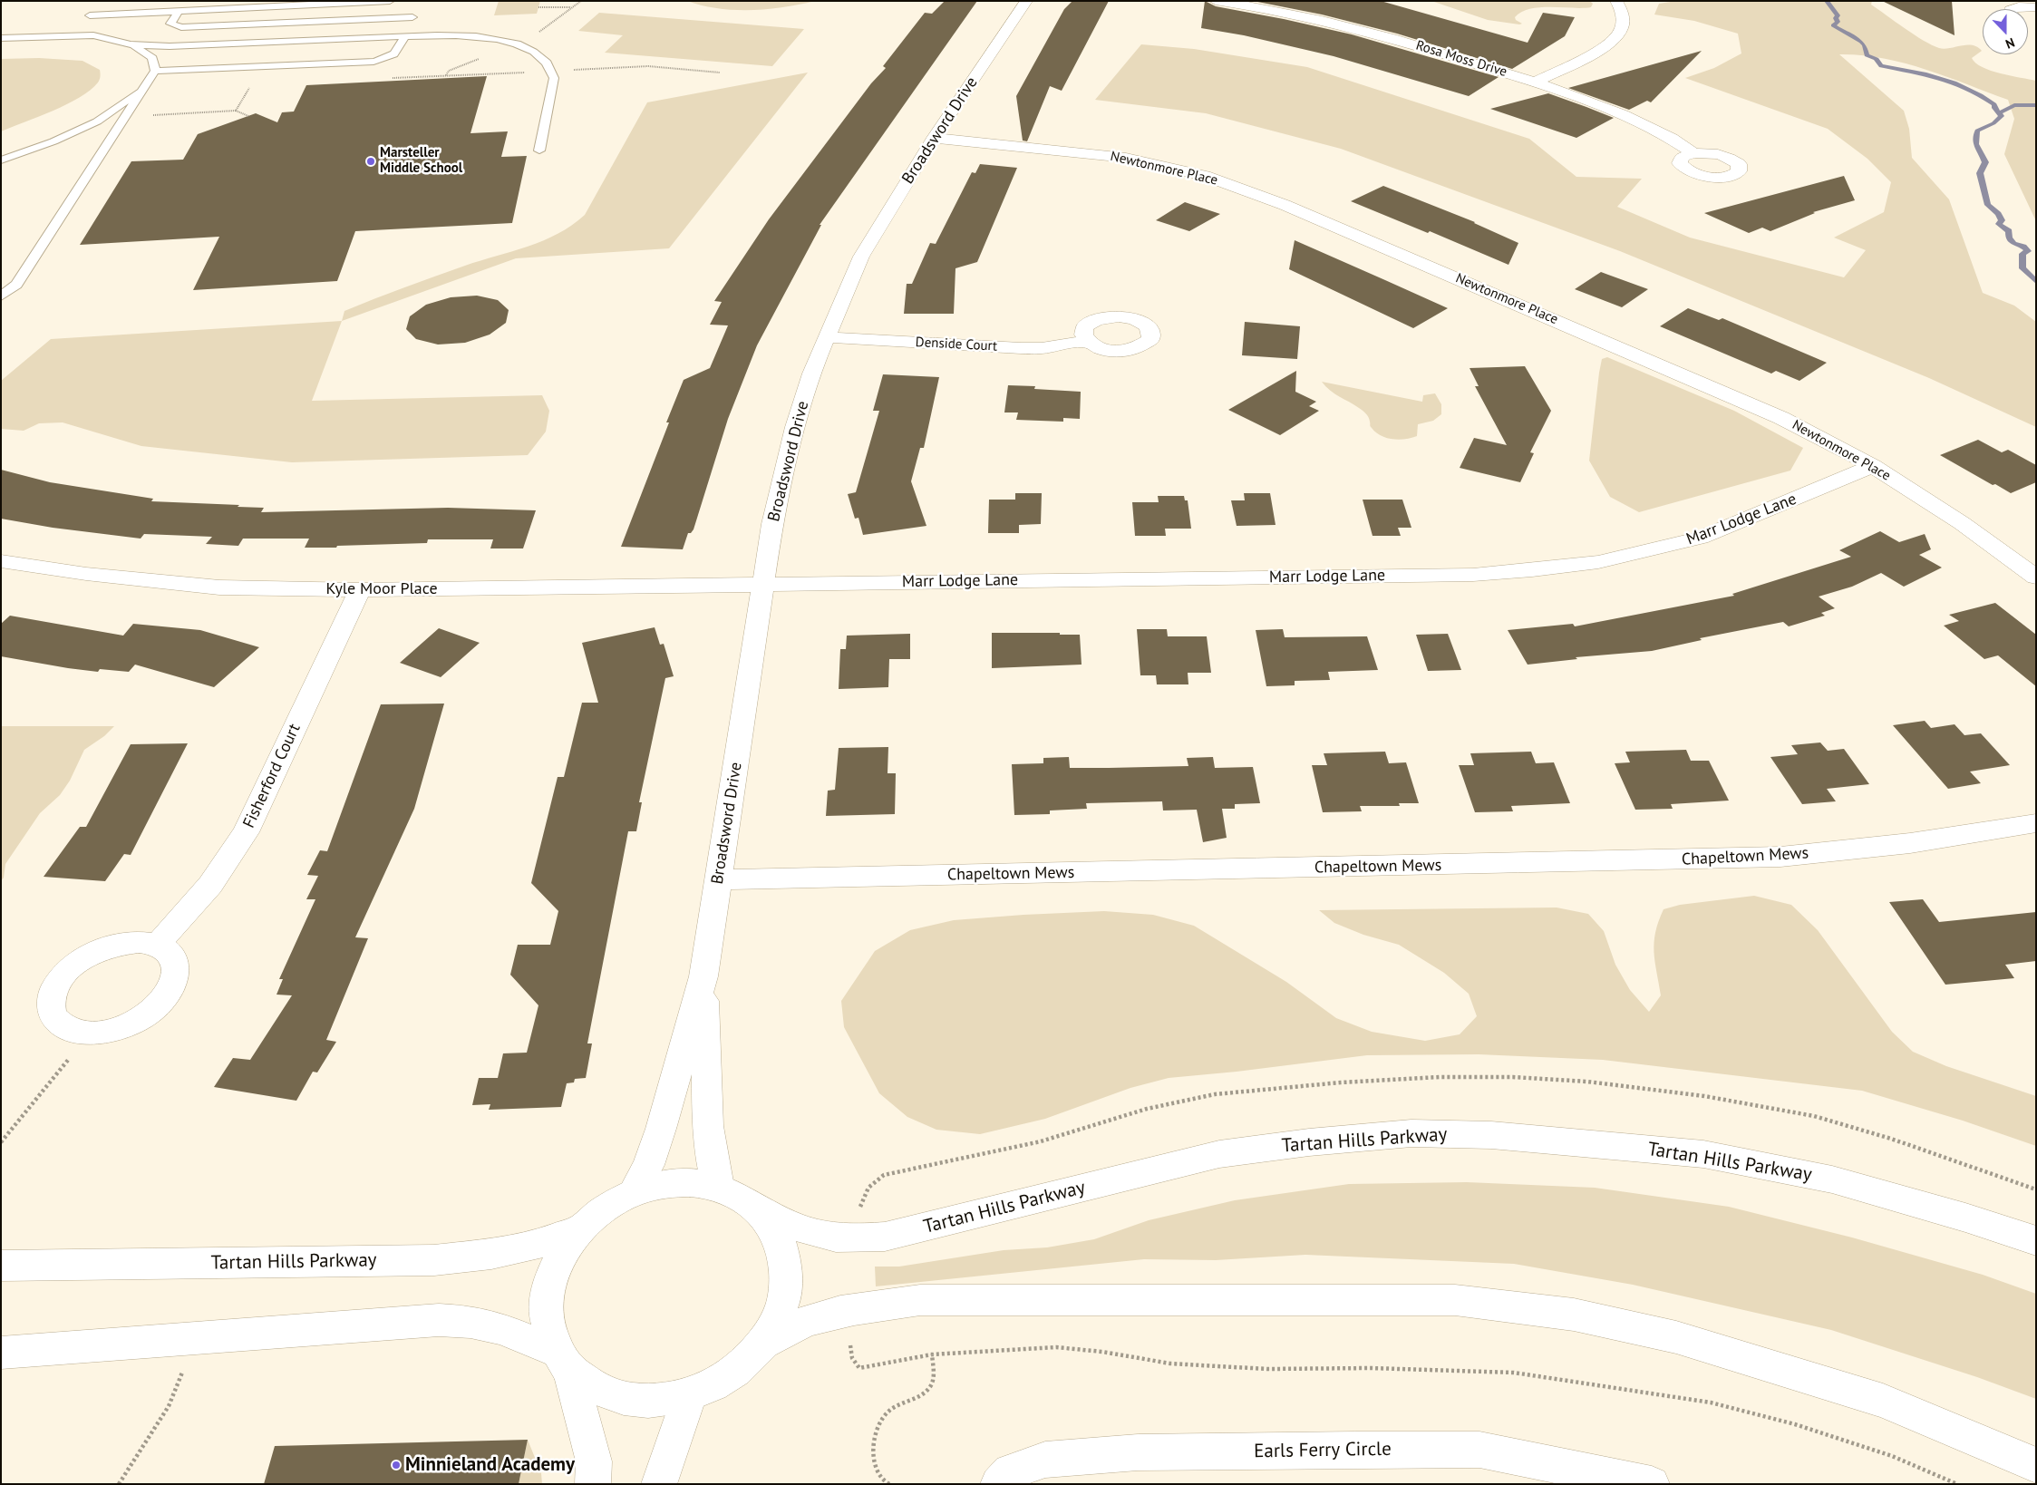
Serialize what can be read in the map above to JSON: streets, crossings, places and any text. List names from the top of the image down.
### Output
{
  "streets": {
    "street": [
      "Rosa Moss Drive",
      "Broadsword Drive",
      "Newtonmore Place",
      "Denside Court",
      "Marr Lodge Lane",
      "Kyle Moor Place",
      "Fisherford Court",
      "Chapeltown Mews",
      "Tartan Hills Parkway",
      "Earls Ferry Circle"
    ]
  },
  "crossings": [
    ["Broadsword Drive", "Newtonmore Place"],
    ["Broadsword Drive", "Denside Court"],
    ["Broadsword Drive", "Marr Lodge Lane"],
    ["Broadsword Drive", "Kyle Moor Place"],
    ["Broadsword Drive", "Chapeltown Mews"],
    ["Broadsword Drive", "Tartan Hills Parkway"],
    ["Newtonmore Place", "Marr Lodge Lane"],
    ["Marr Lodge Lane", "Kyle Moor Place"],
    ["Kyle Moor Place", "Fisherford Court"]
  ],
  "places": ["Marsteller Middle School", "Minnieland Academy"],
  "north": "bottom"
}
